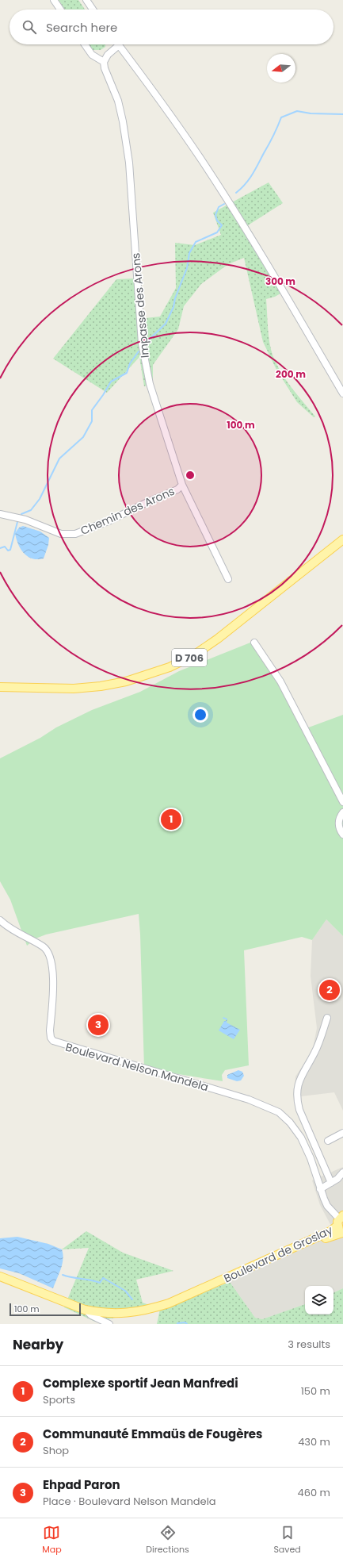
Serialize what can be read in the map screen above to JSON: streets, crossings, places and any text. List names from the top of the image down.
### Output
{
  "streets": {
    "main road": ["D 706", "Boulevard de Groslay"],
    "street": ["Impasse des Arons", "Chemin des Arons", "Boulevard Nelson Mandela"]
  },
  "crossings": [
    ["Impasse des Arons", "Chemin des Arons"]
  ],
  "scale_bar": "100 m",
  "north": "left",
  "page": {
    "search": "Search here",
    "pins": ["1", "2", "3"],
    "scale": "100 m",
    "heading": ["Nearby", "3 results"],
    "list": [
      {
        "mark": "1",
        "name": "Complexe sportif Jean Manfredi",
        "note": "Sports",
        "value": "150 m"
      },
      {
        "mark": "2",
        "name": "Communauté Emmaüs de Fougères",
        "note": "Shop",
        "value": "430 m"
      },
      {
        "mark": "3",
        "name": "Ehpad Paron",
        "note": "Place · Boulevard Nelson Mandela",
        "value": "460 m"
      }
    ],
    "nav": ["Map", "Directions", "Saved"]
  },
  "rings": ["300 m", "200 m", "100 m"]
}
